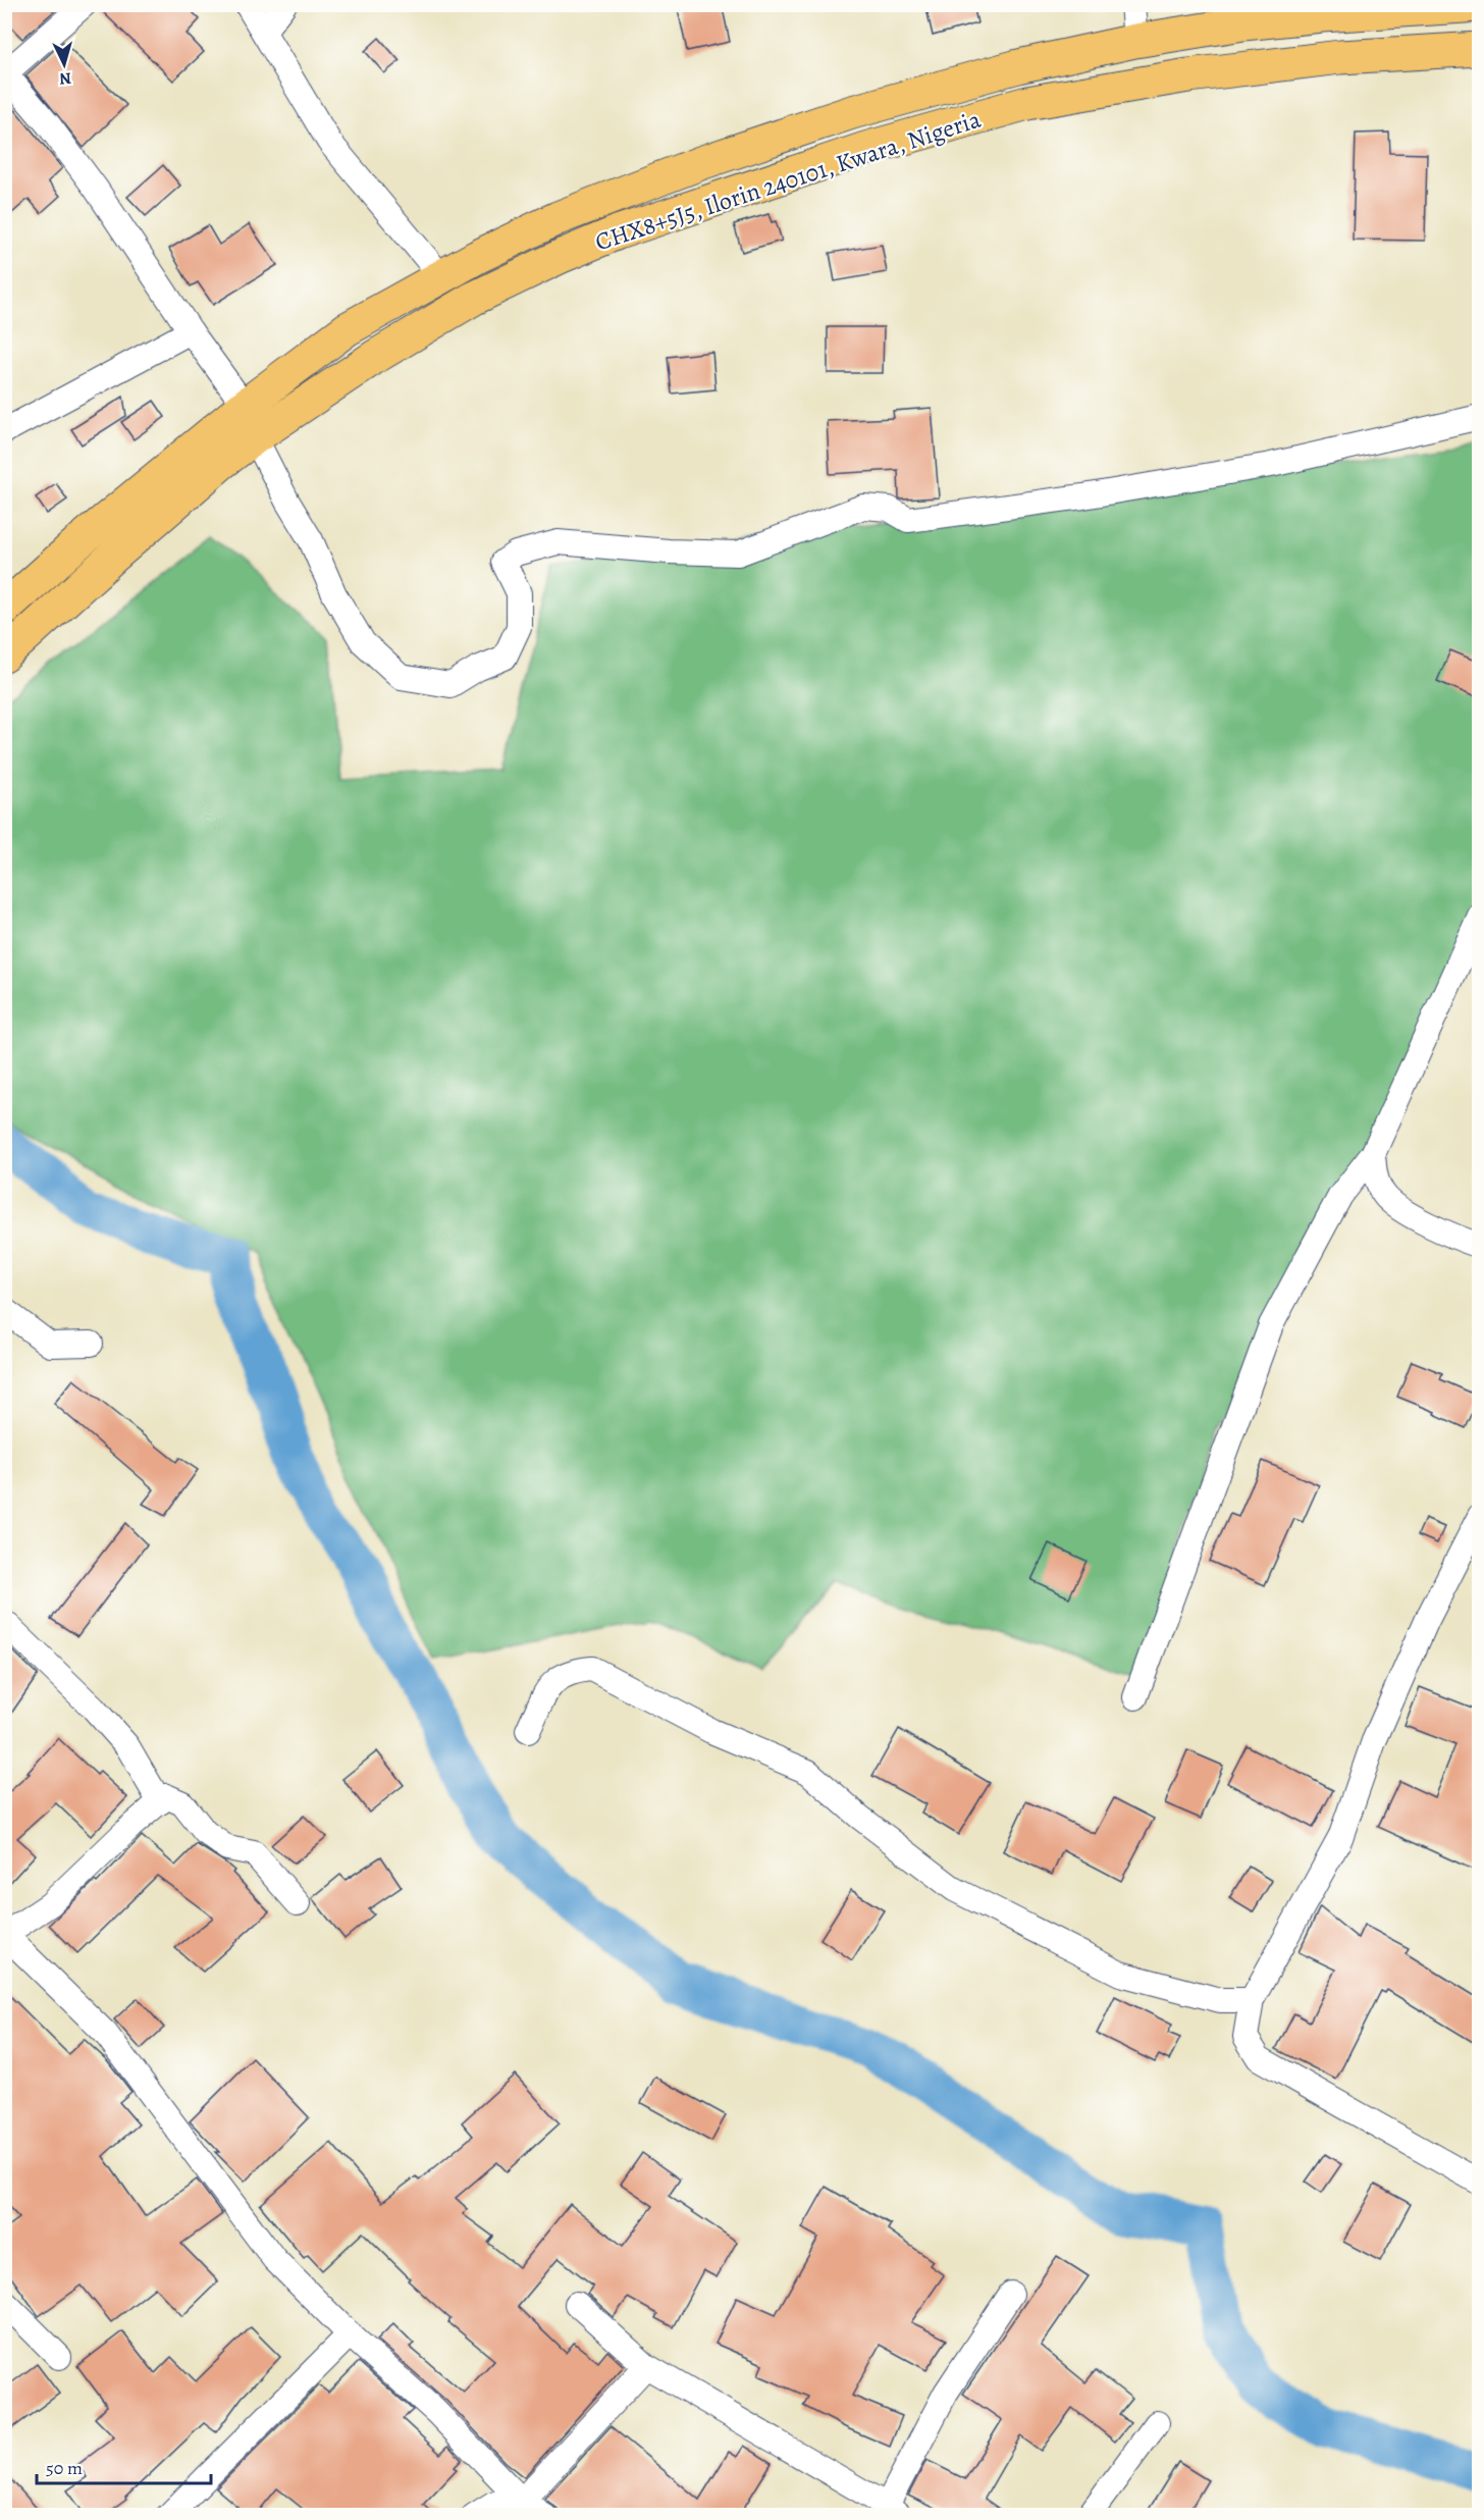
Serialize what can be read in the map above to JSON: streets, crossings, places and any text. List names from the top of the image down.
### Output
{
  "streets": {
    "main road": ["CHX8+5J5, Ilorin 240101, Kwara, Nigeria"]
  },
  "scale_bar": "50 m",
  "north": "bottom"
}
